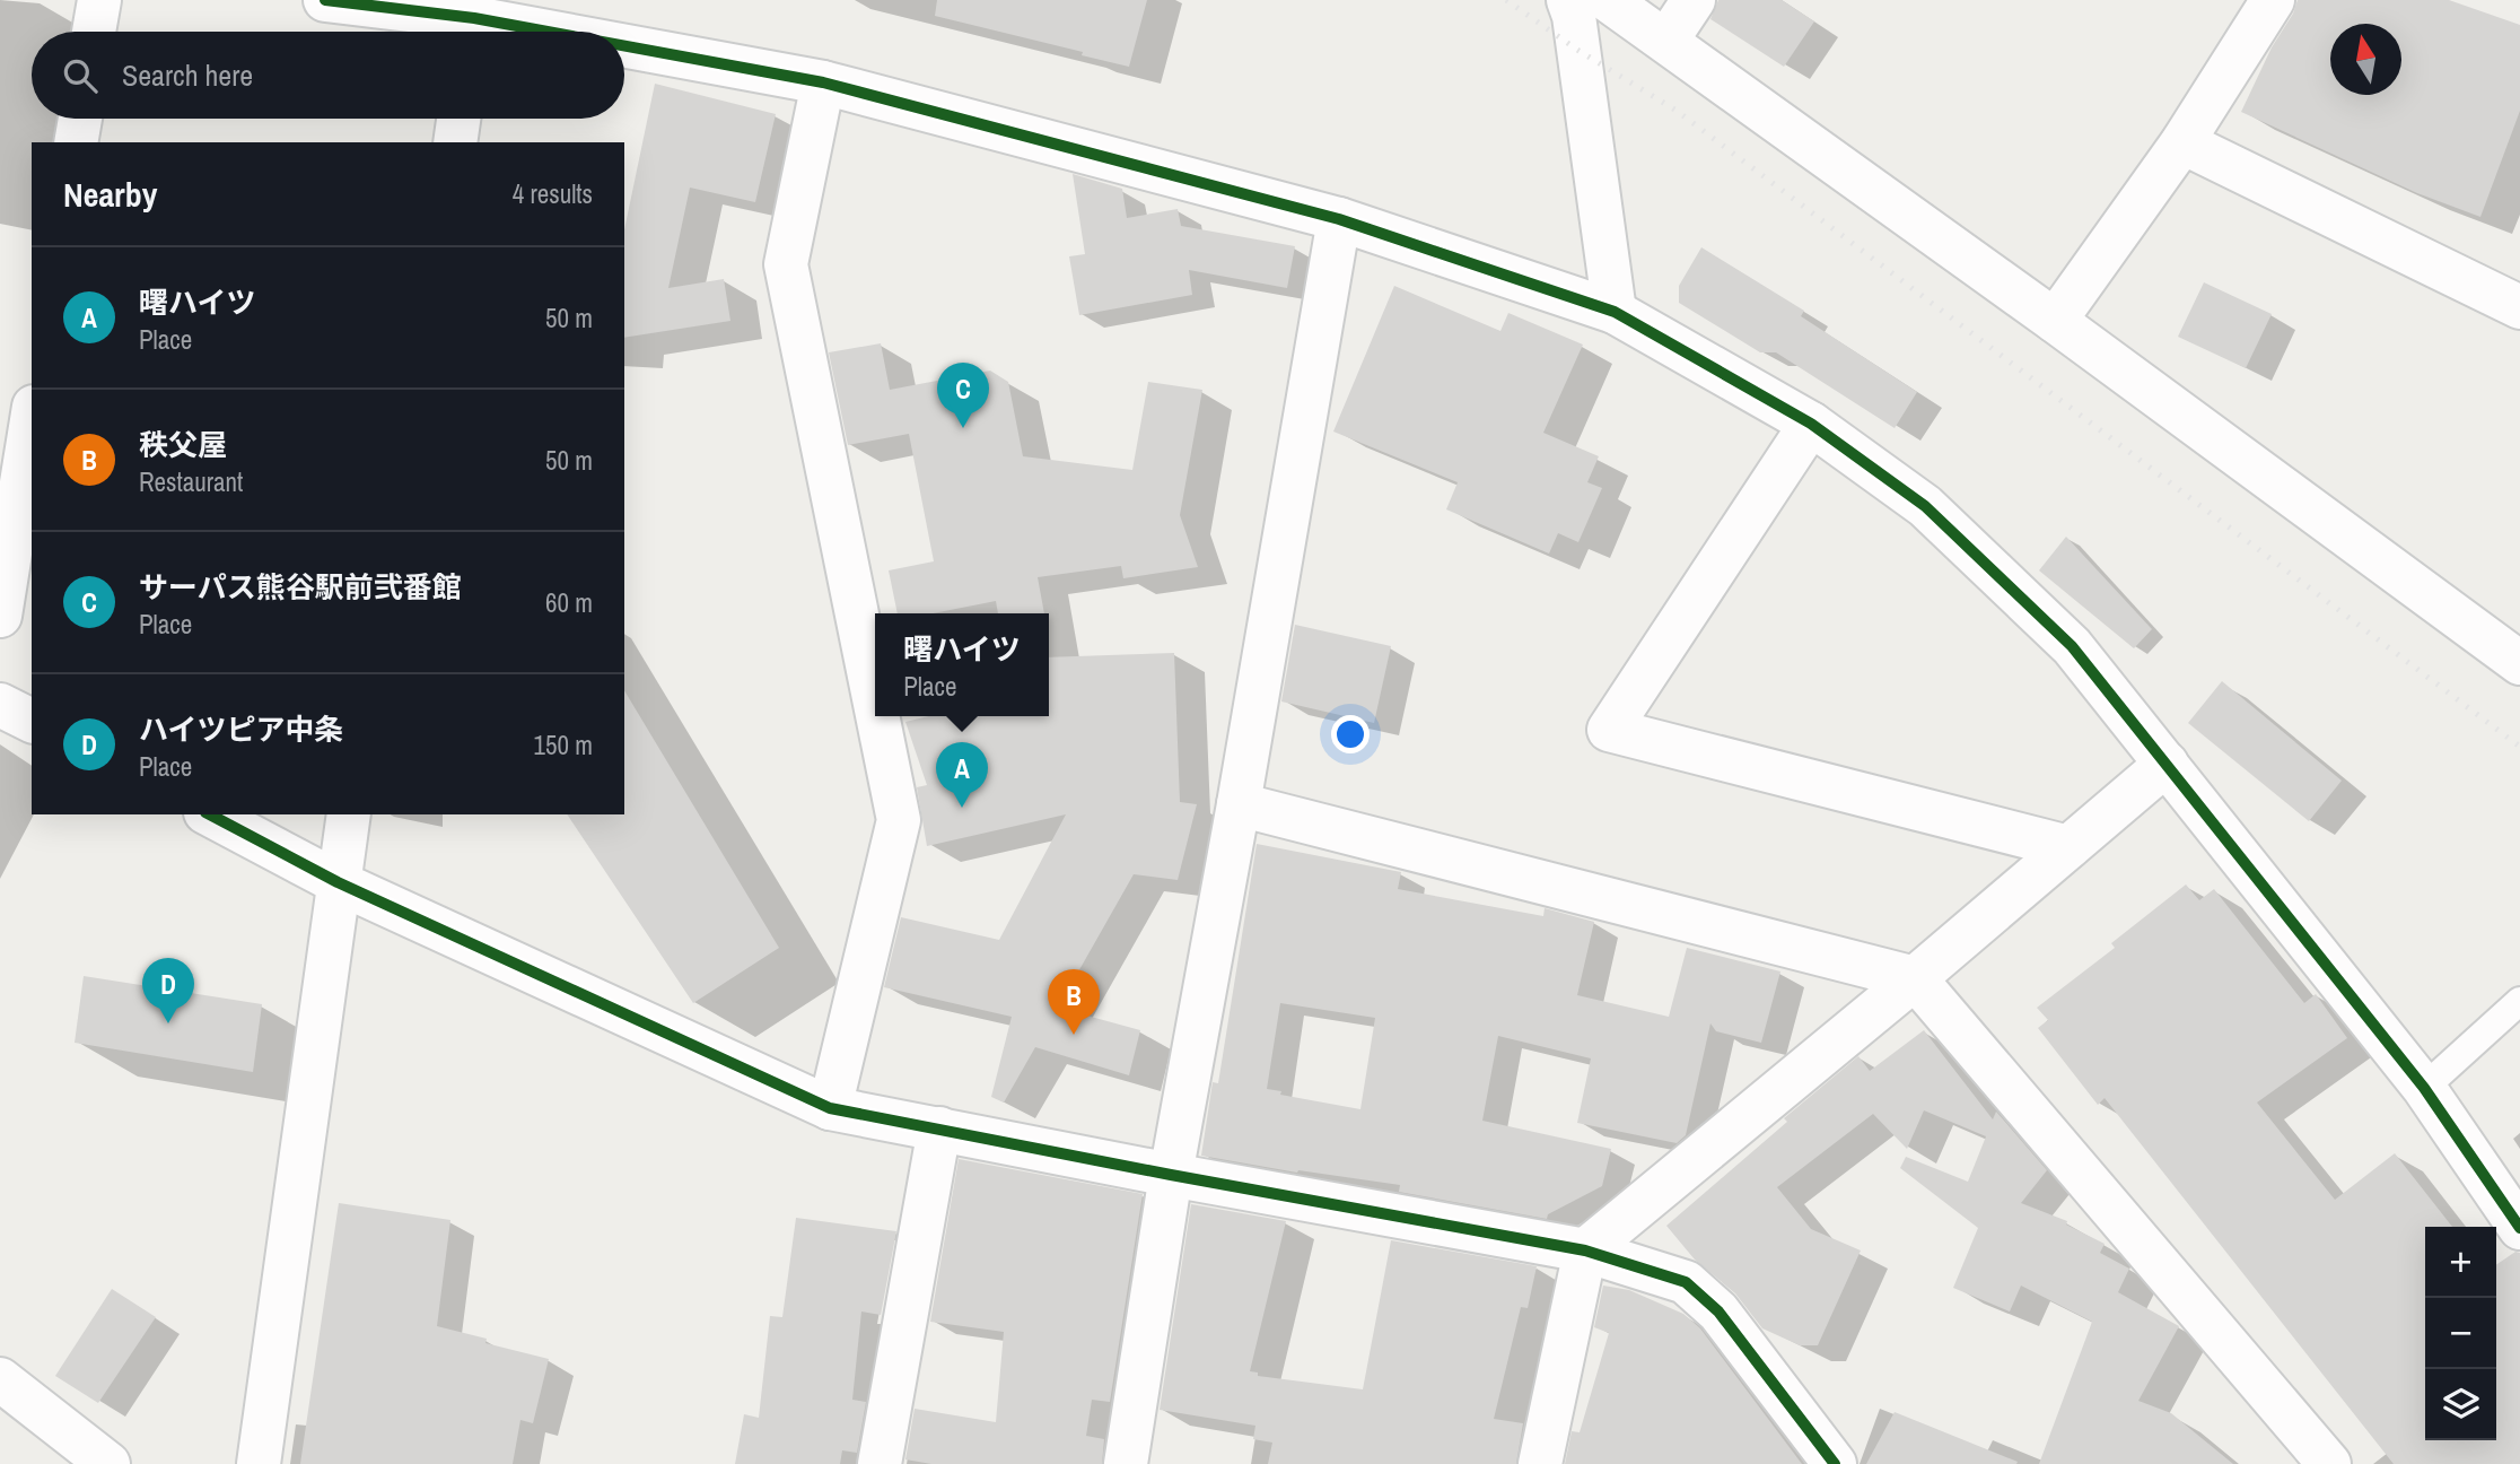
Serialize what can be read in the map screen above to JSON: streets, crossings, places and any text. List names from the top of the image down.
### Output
{
  "north": "top",
  "page": {
    "search": "Search here",
    "heading": ["Nearby", "4 results"],
    "list": [
      {
        "mark": "A",
        "name": "曙ハイツ",
        "note": "Place",
        "value": "50 m"
      },
      {
        "mark": "B",
        "name": "秩父屋",
        "note": "Restaurant",
        "value": "50 m"
      },
      {
        "mark": "C",
        "name": "サーパス熊谷駅前弐番館",
        "note": "Place",
        "value": "60 m"
      },
      {
        "mark": "D",
        "name": "ハイツピア中条",
        "note": "Place",
        "value": "150 m"
      }
    ],
    "pins": [
      "C",
      "A",
      "D",
      "B"
    ],
    "popup": ["曙ハイツ", "Place"],
    "map_buttons": ["+", "−"]
  }
}
